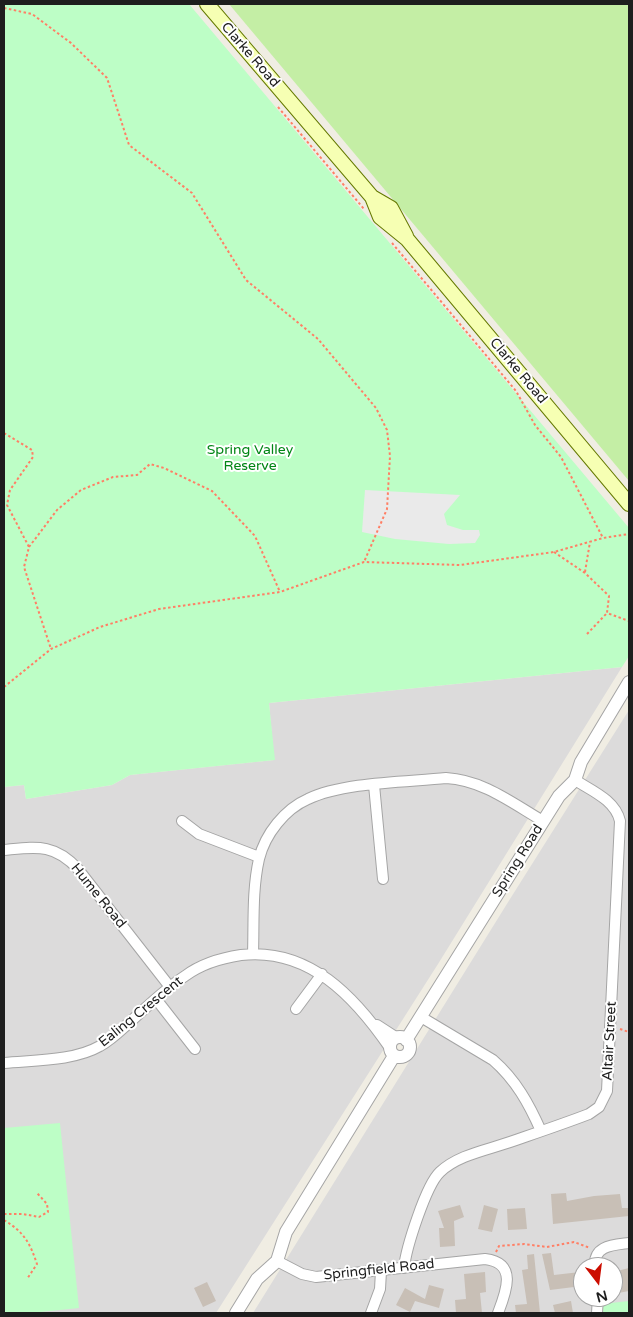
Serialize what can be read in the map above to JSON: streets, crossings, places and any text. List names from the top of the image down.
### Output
{
  "streets": {
    "main road": ["Clarke Road"],
    "street": [
      "Spring Road",
      "Hume Road",
      "Ealing Crescent",
      "Altair Street",
      "Springfield Road"
    ]
  },
  "crossings": [
    ["Spring Road", "Ealing Crescent"],
    ["Spring Road", "Altair Street"],
    ["Spring Road", "Springfield Road"],
    ["Hume Road", "Ealing Crescent"],
    ["Altair Street", "Springfield Road"]
  ],
  "parks": ["Spring Valley Reserve"],
  "north": "bottom"
}
